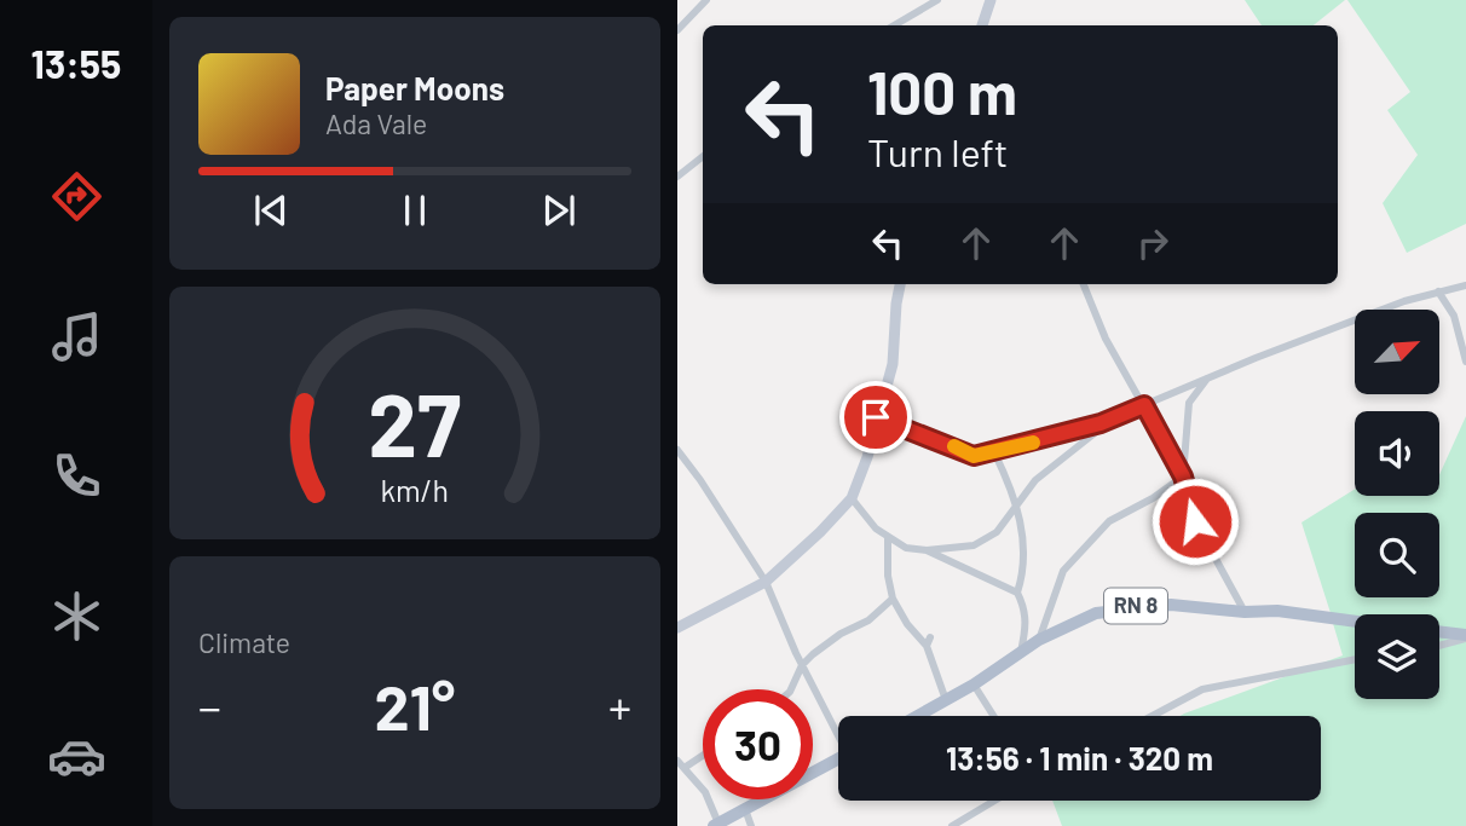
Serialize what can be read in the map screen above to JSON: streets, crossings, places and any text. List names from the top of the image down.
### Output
{
  "streets": {
    "main road": ["RN 8"]
  },
  "north": "top right",
  "page": {
    "tabs": "13:55",
    "turn": ["100 m", "Turn left"],
    "song": ["Paper Moons", "Ada Vale"],
    "tile": "Climate",
    "heat": ["−", "21°", "+"],
    "limit": "30",
    "trip": "13:56 · 1 min · 320 m",
    "gauge": ["27", "km/h"]
  }
}
